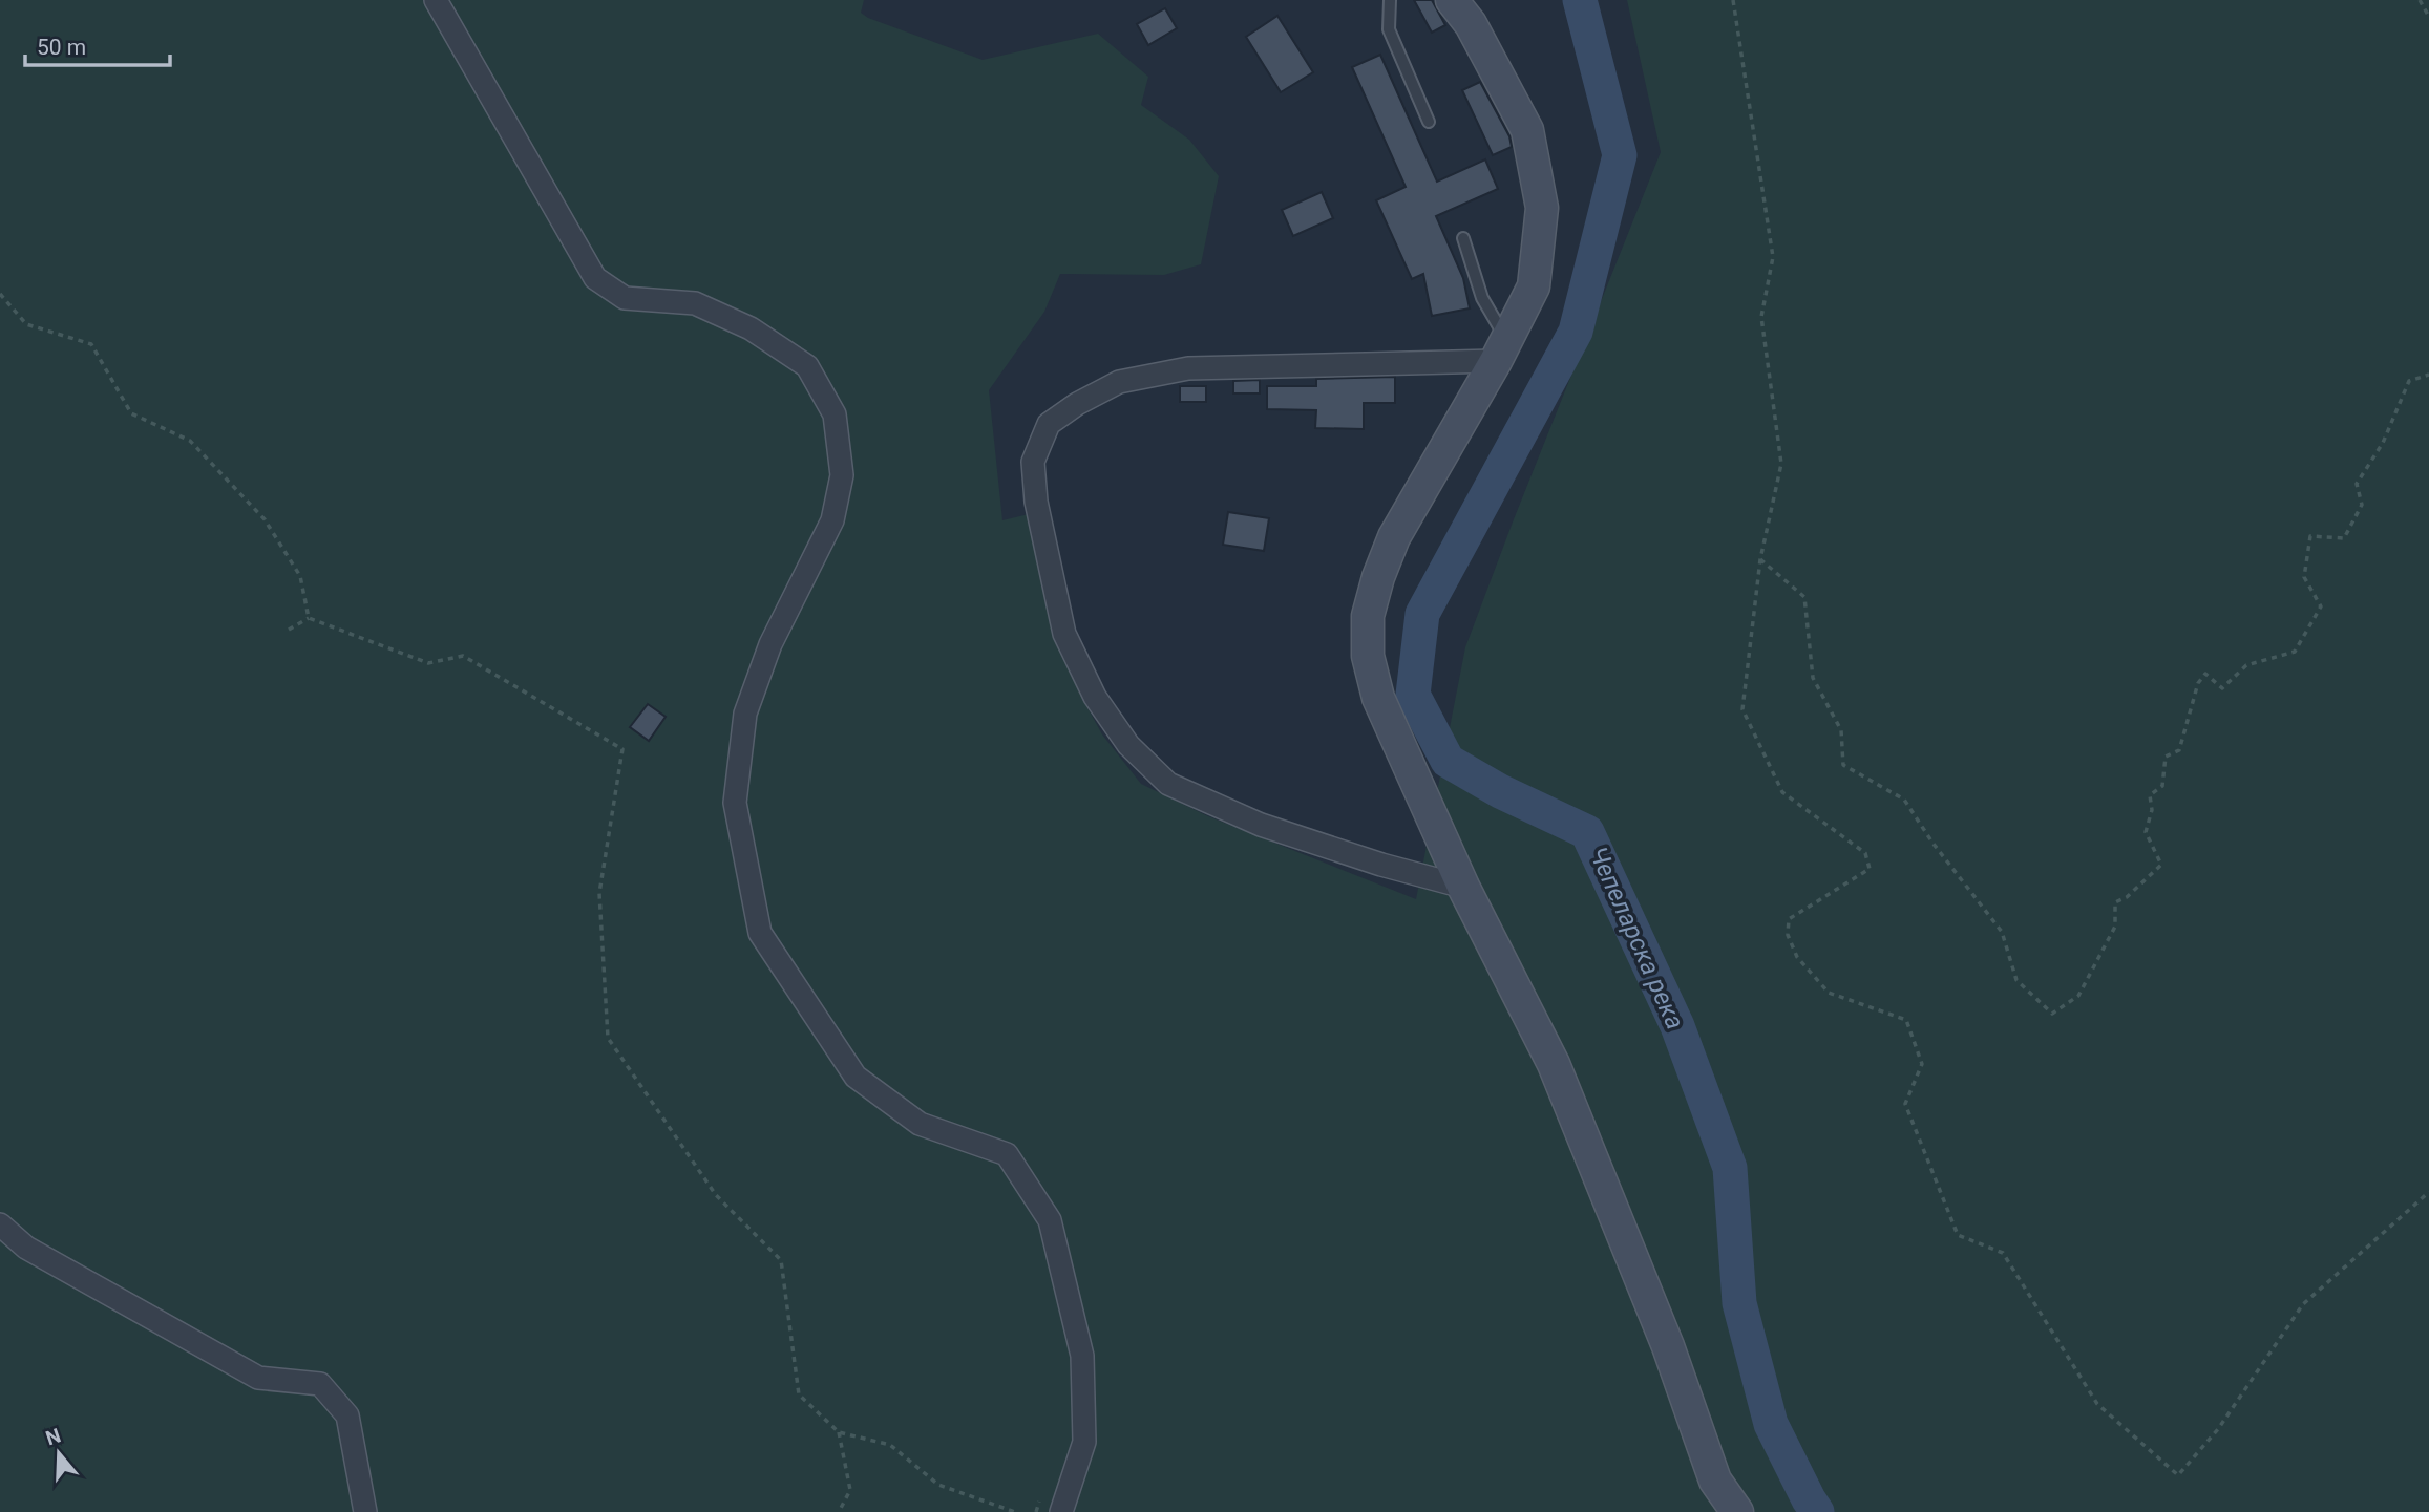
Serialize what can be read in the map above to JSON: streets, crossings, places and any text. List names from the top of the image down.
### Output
{
  "water": ["Чепеларска река"],
  "scale_bar": "50 m",
  "north": "top"
}
